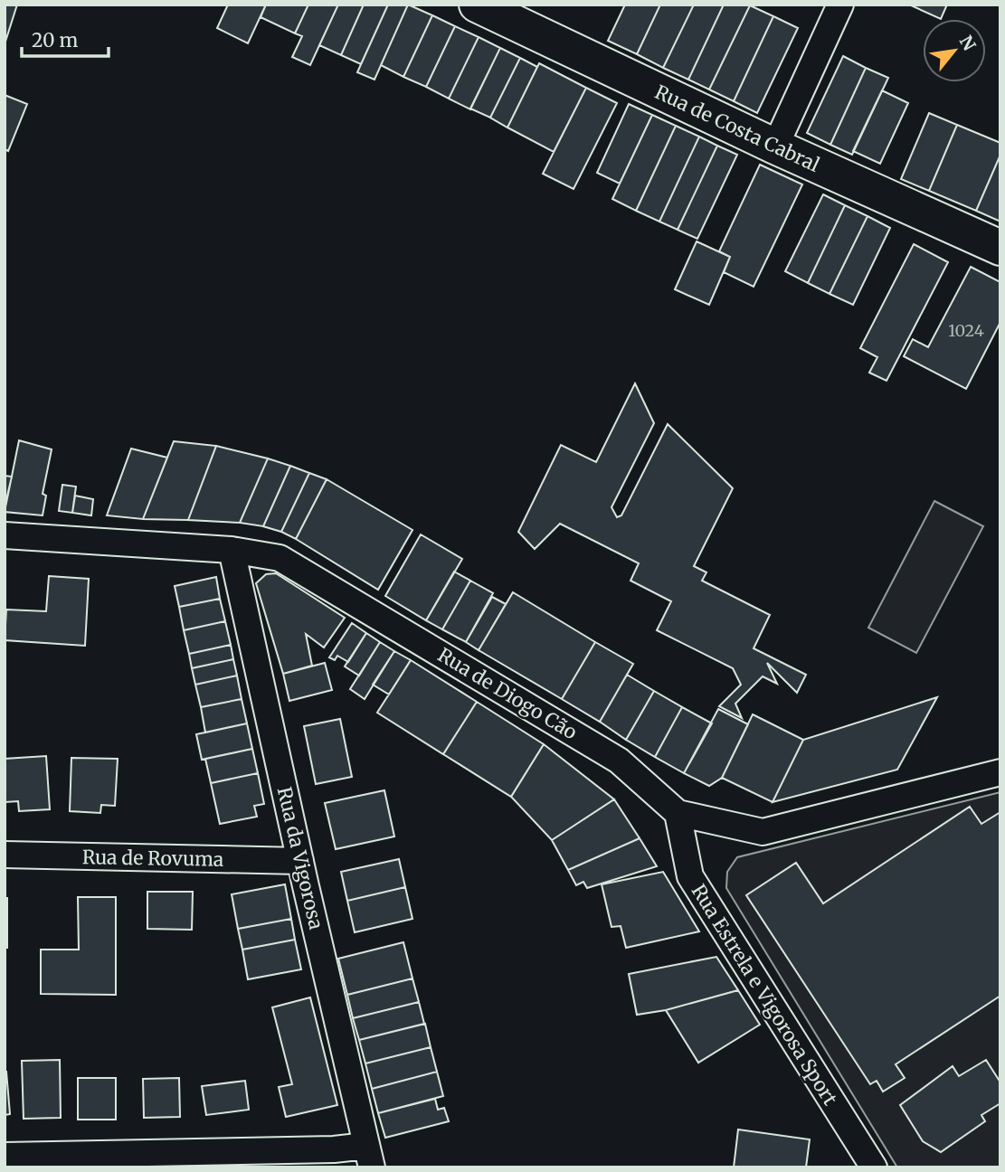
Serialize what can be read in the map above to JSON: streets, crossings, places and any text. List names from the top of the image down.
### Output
{
  "streets": {
    "main road": ["Rua de Costa Cabral"],
    "street": [
      "Rua de Diogo Cão",
      "Rua de Rovuma",
      "Rua da Vigorosa",
      "Rua Estrela e Vigorosa Sport"
    ]
  },
  "crossings": [
    ["Rua de Diogo Cão", "Rua da Vigorosa"],
    ["Rua de Diogo Cão", "Rua Estrela e Vigorosa Sport"],
    ["Rua de Rovuma", "Rua da Vigorosa"]
  ],
  "house_numbers": ["1024"],
  "scale_bar": "20 m",
  "north": "top right"
}
